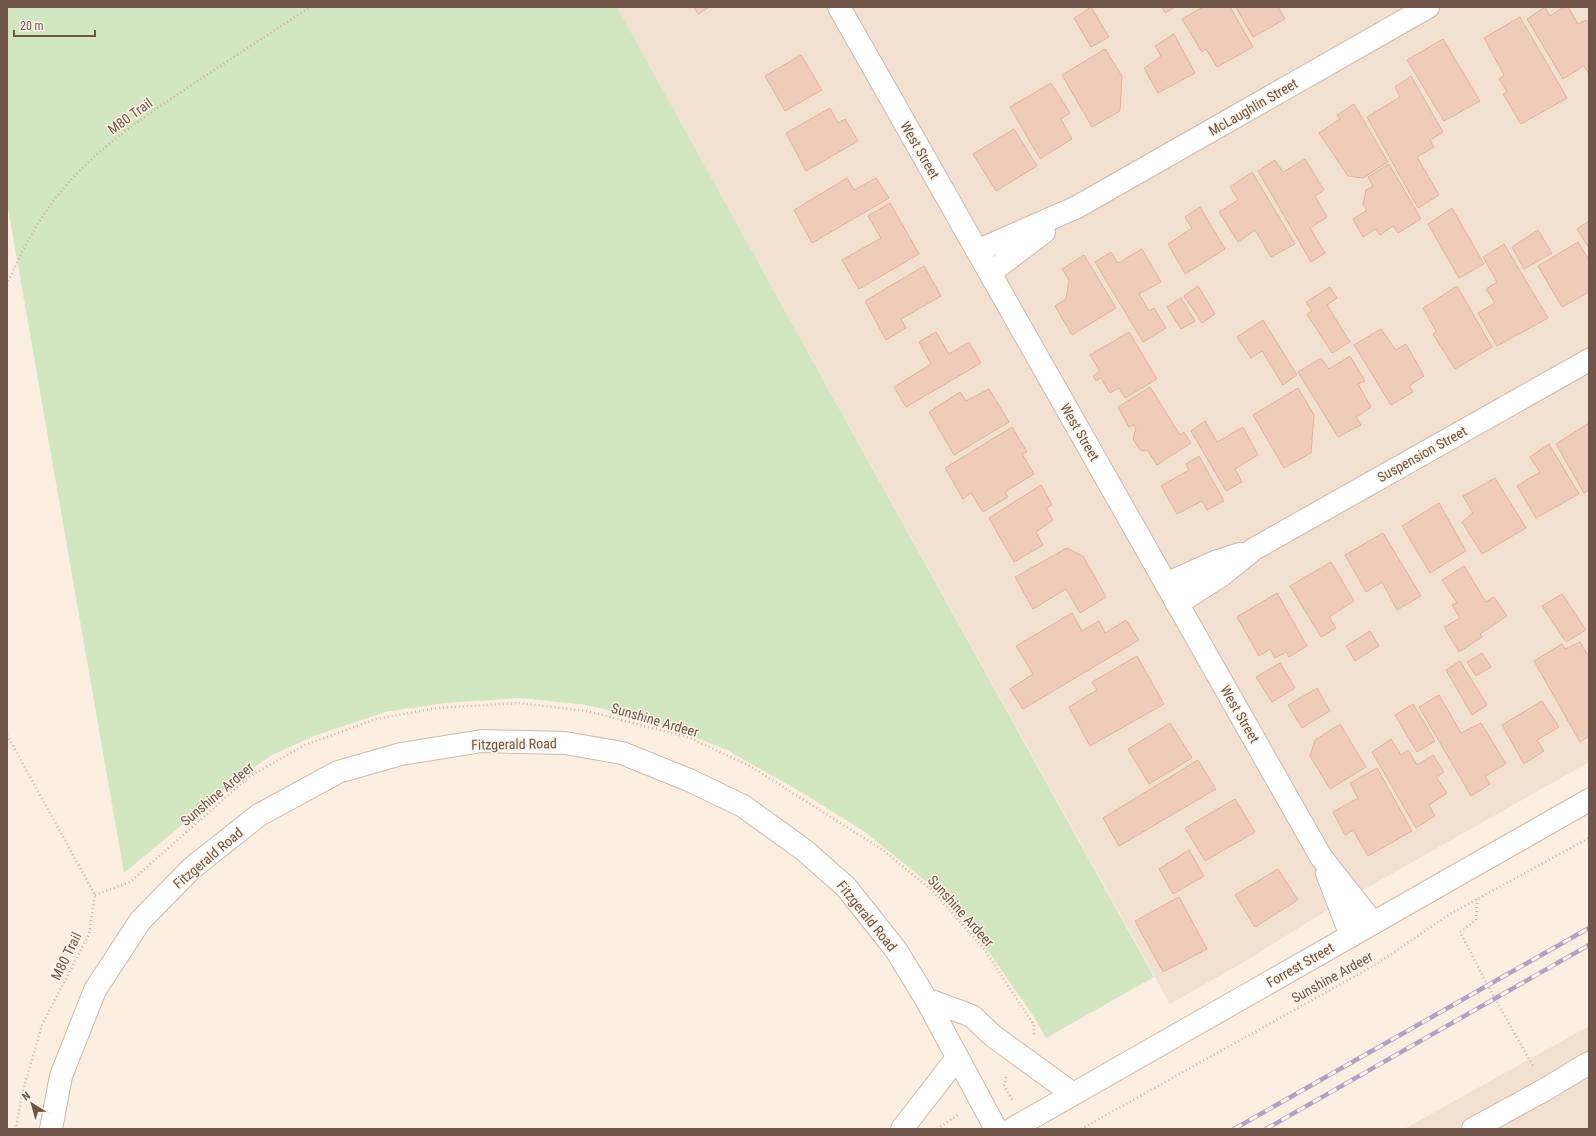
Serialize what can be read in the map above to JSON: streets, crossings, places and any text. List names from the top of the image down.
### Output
{
  "streets": {
    "street": [
      "McLaughlin Street",
      "West Street",
      "Suspension Street",
      "Fitzgerald Road",
      "Forrest Street"
    ],
    "path": ["M80 Trail", "Sunshine Ardeer"]
  },
  "crossings": [
    ["McLaughlin Street", "West Street"],
    ["M80 Trail", "Sunshine Ardeer"],
    ["West Street", "Suspension Street"],
    ["West Street", "Forrest Street"],
    ["Sunshine Ardeer", "Forrest Street"]
  ],
  "scale_bar": "20 m",
  "north": "top left"
}
